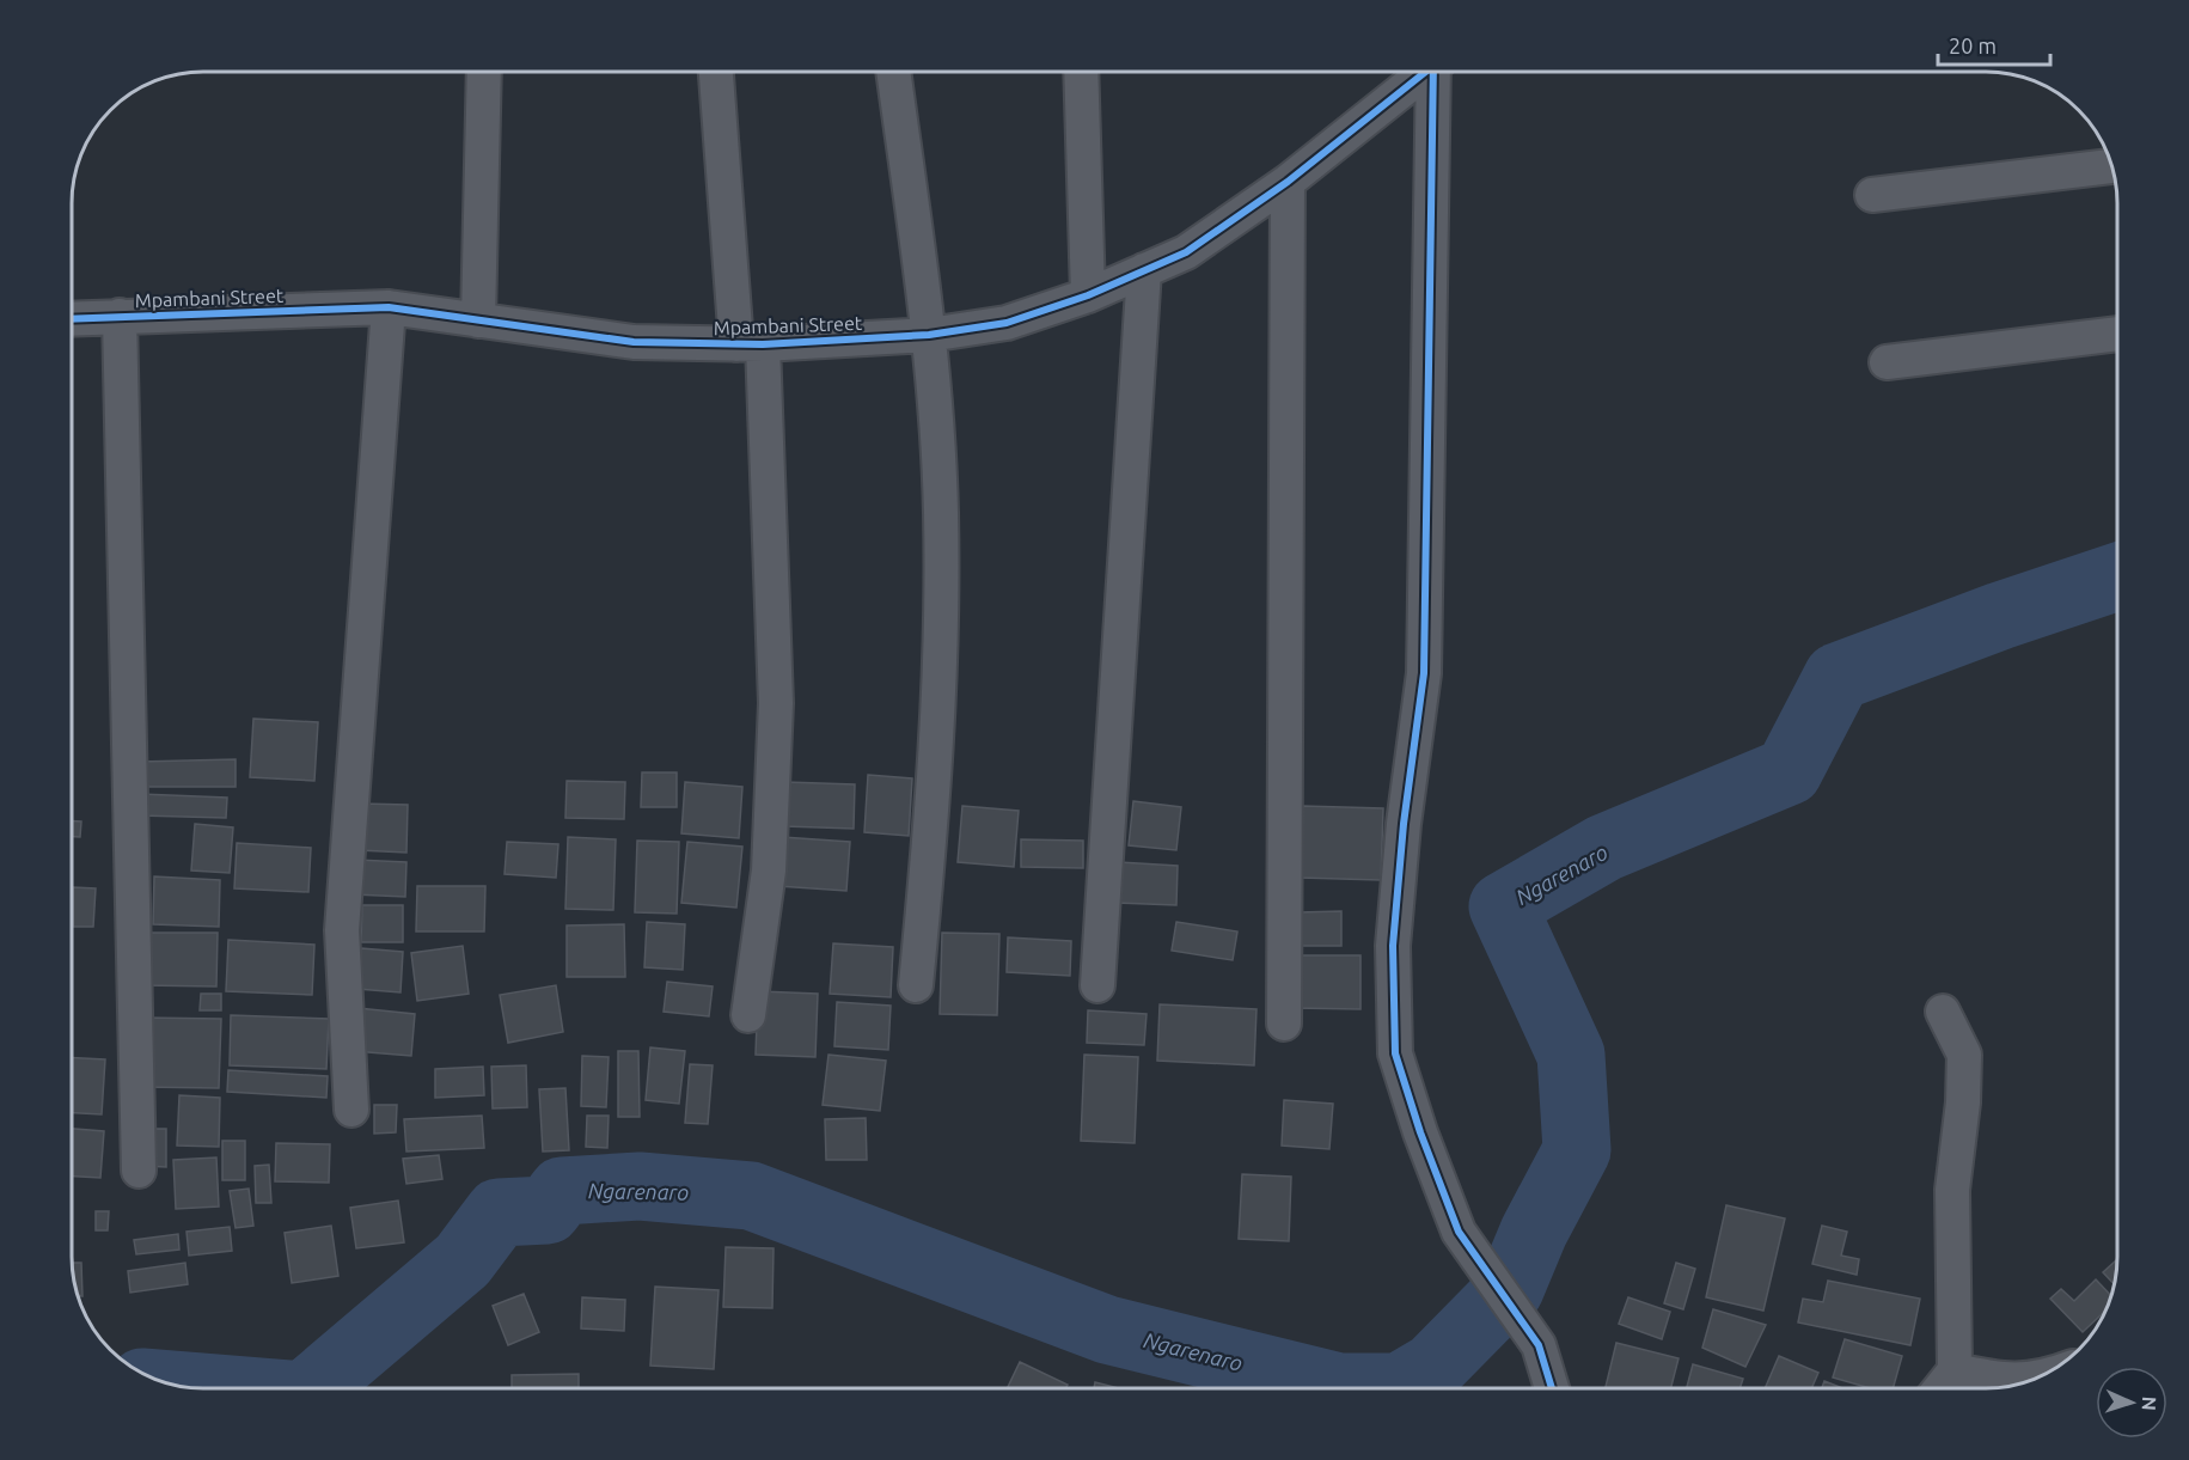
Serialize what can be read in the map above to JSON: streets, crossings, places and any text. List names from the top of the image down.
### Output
{
  "streets": {
    "street": ["Mpambani Street"]
  },
  "water": ["Ngarenaro"],
  "scale_bar": "20 m",
  "north": "right"
}
